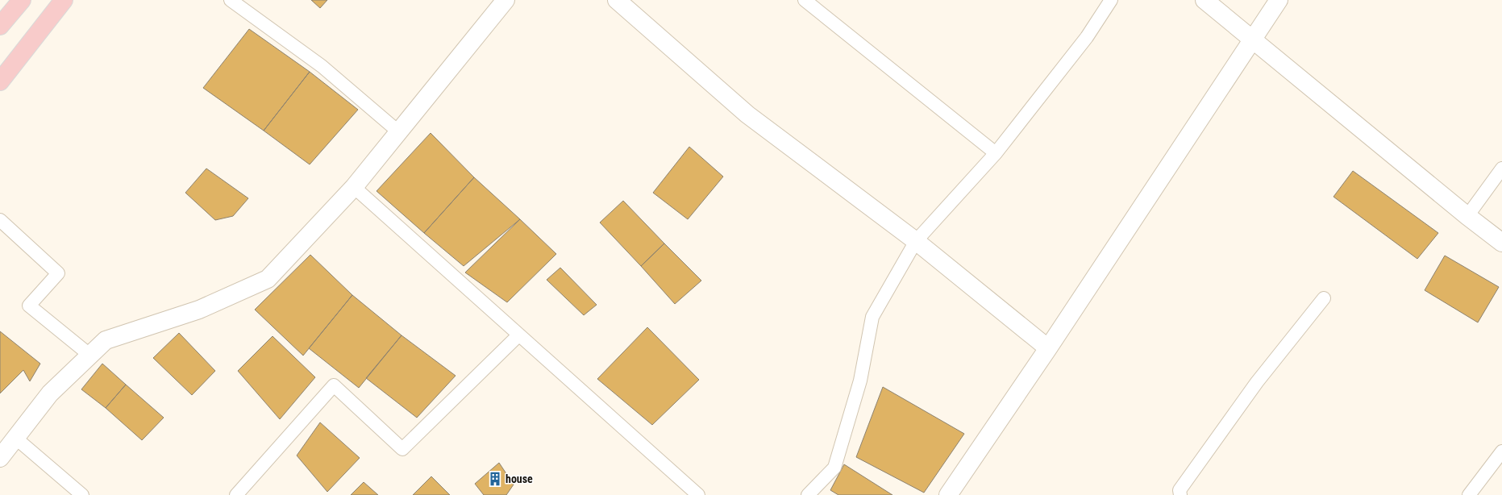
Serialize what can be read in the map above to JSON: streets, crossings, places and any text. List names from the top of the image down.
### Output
{
  "places": {
    "building": ["house"]
  }
}
